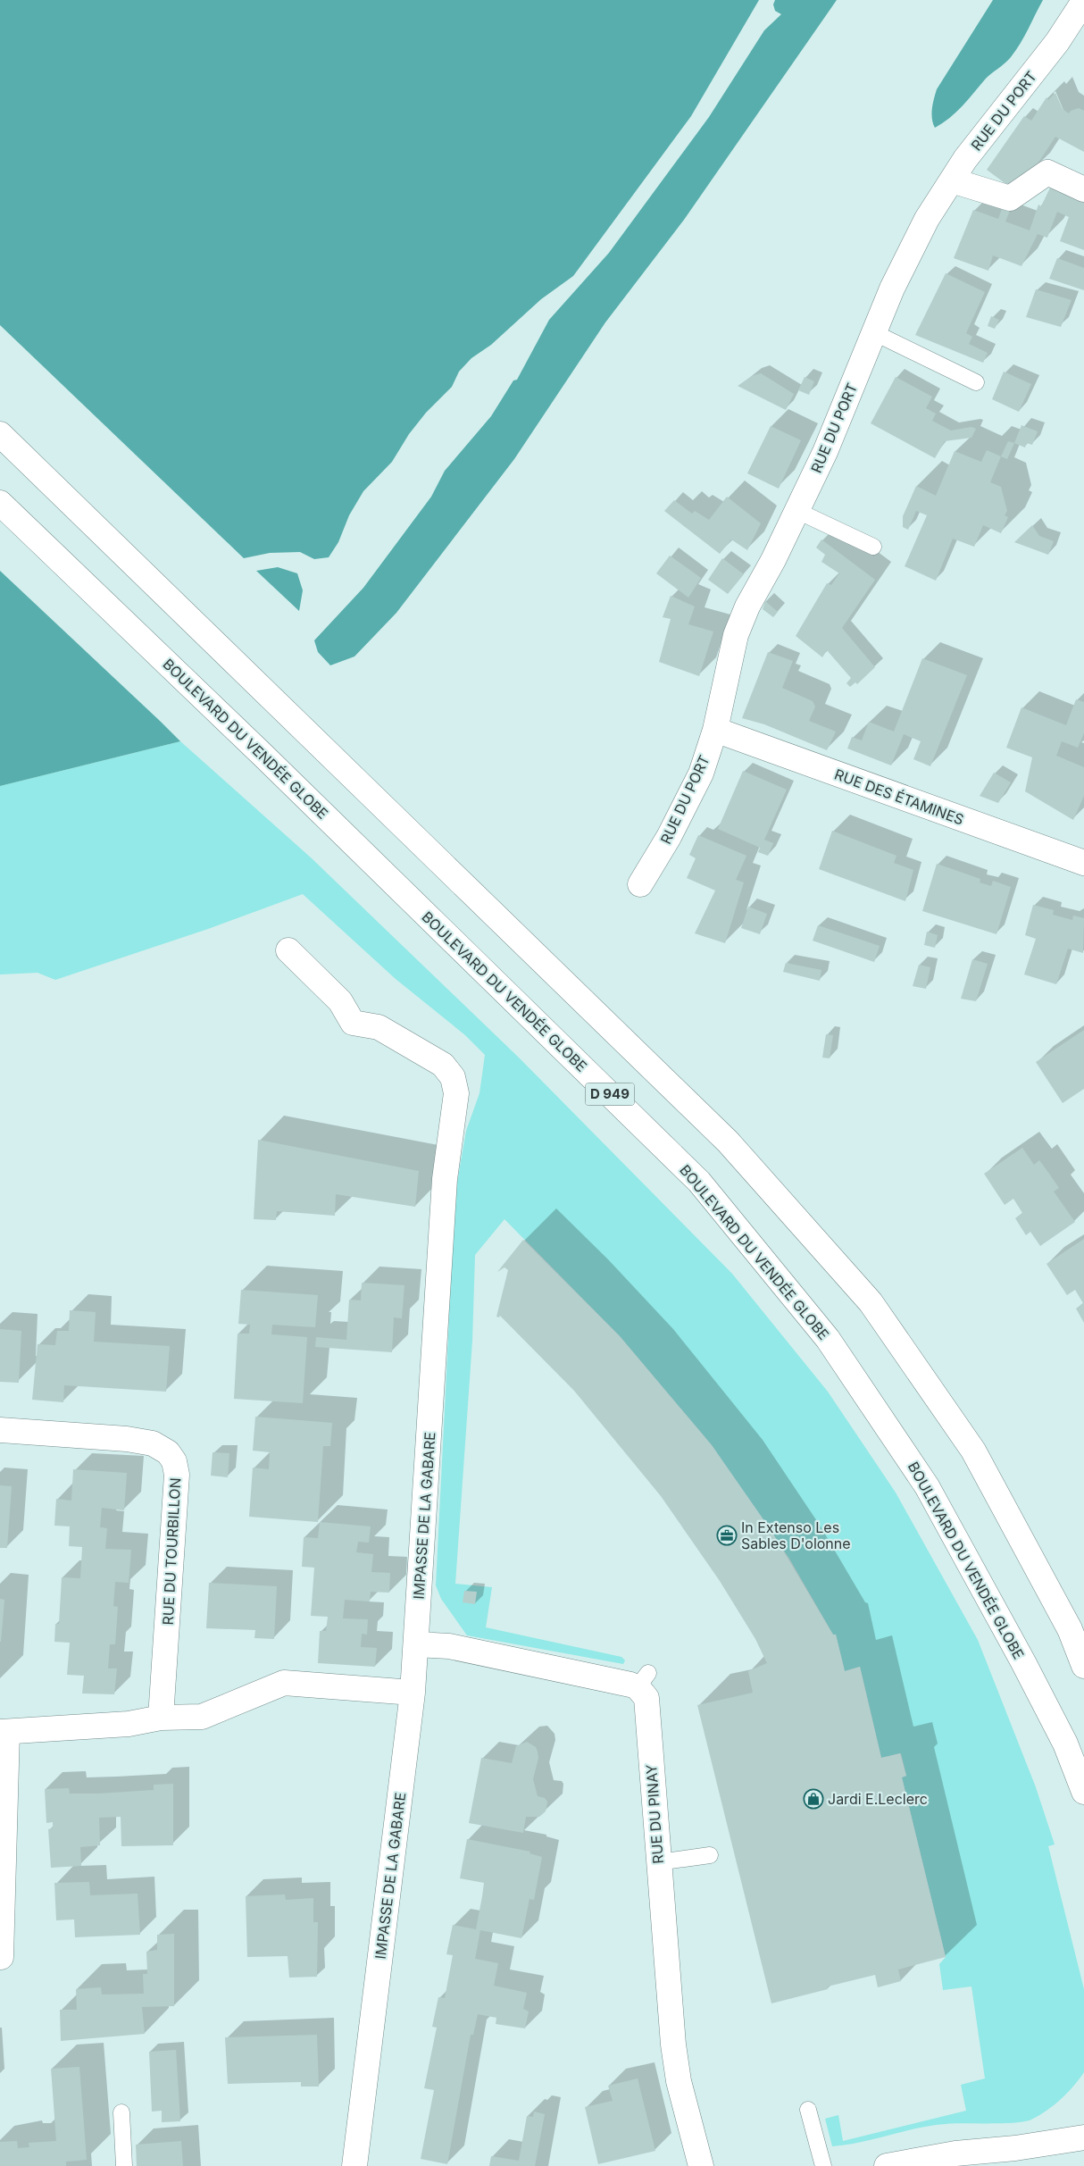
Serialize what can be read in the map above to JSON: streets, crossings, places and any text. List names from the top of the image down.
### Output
{
  "streets": {
    "street": [
      "RUE DU PORT",
      "BOULEVARD DU VENDÉE GLOBE",
      "RUE DES ÉTAMINES",
      "D 949",
      "IMPASSE DE LA GABARE",
      "RUE DU TOURBILLON",
      "RUE DU PINAY"
    ]
  },
  "crossings": [
    ["RUE DU PORT", "RUE DES ÉTAMINES"],
    ["IMPASSE DE LA GABARE", "RUE DU PINAY"]
  ],
  "places": {
    "office": ["In Extenso Les Sables D'olonne"],
    "shop": ["Jardi E.Leclerc"]
  }
}
